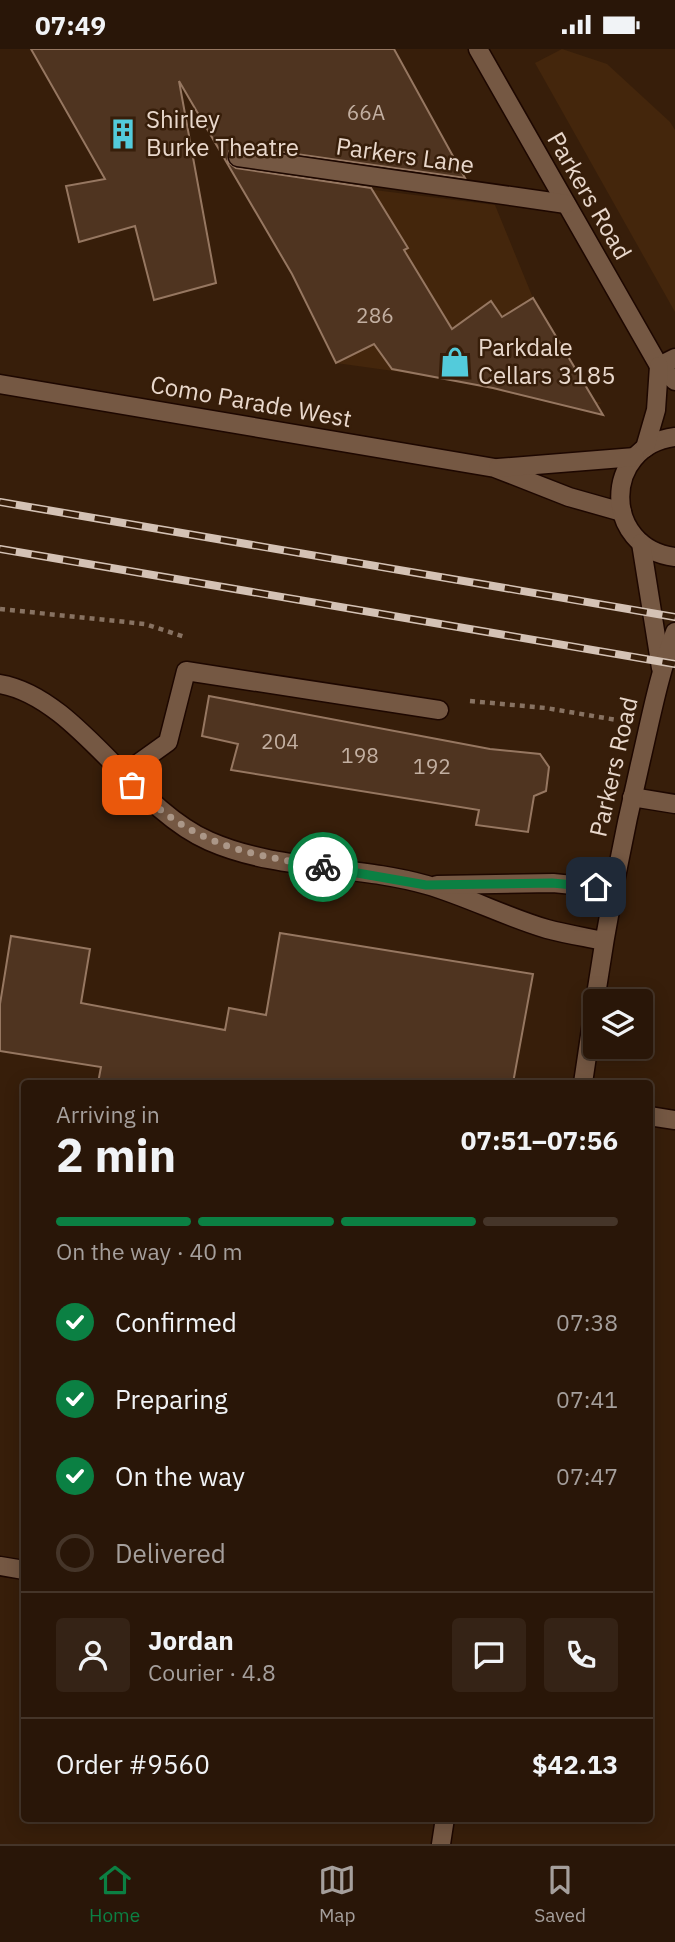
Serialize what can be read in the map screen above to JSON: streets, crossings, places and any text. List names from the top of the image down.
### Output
{
  "streets": {
    "street": ["Parkers Lane", "Parkers Road", "Como Parade West"]
  },
  "crossings": [
    ["Parkers Lane", "Parkers Road"]
  ],
  "places": {
    "building": ["Shirley Burke Theatre"],
    "shop": ["Parkdale Cellars 3185"]
  },
  "house_numbers": [
    "66A",
    "286",
    "204",
    "198",
    "192"
  ],
  "page": {
    "status": "07:49",
    "heading": ["2 min", "Arriving in", "07:51–07:56"],
    "panel": [
      "Jordan",
      "Courier · 4.8",
      "Order #9560",
      "$42.13"
    ],
    "bar": "On the way · 40 m",
    "list": [
      ["Confirmed", "07:38"],
      ["Preparing", "07:41"],
      ["On the way", "07:47"],
      "Delivered"
    ],
    "tabs": ["Home", "Map", "Saved"]
  }
}
